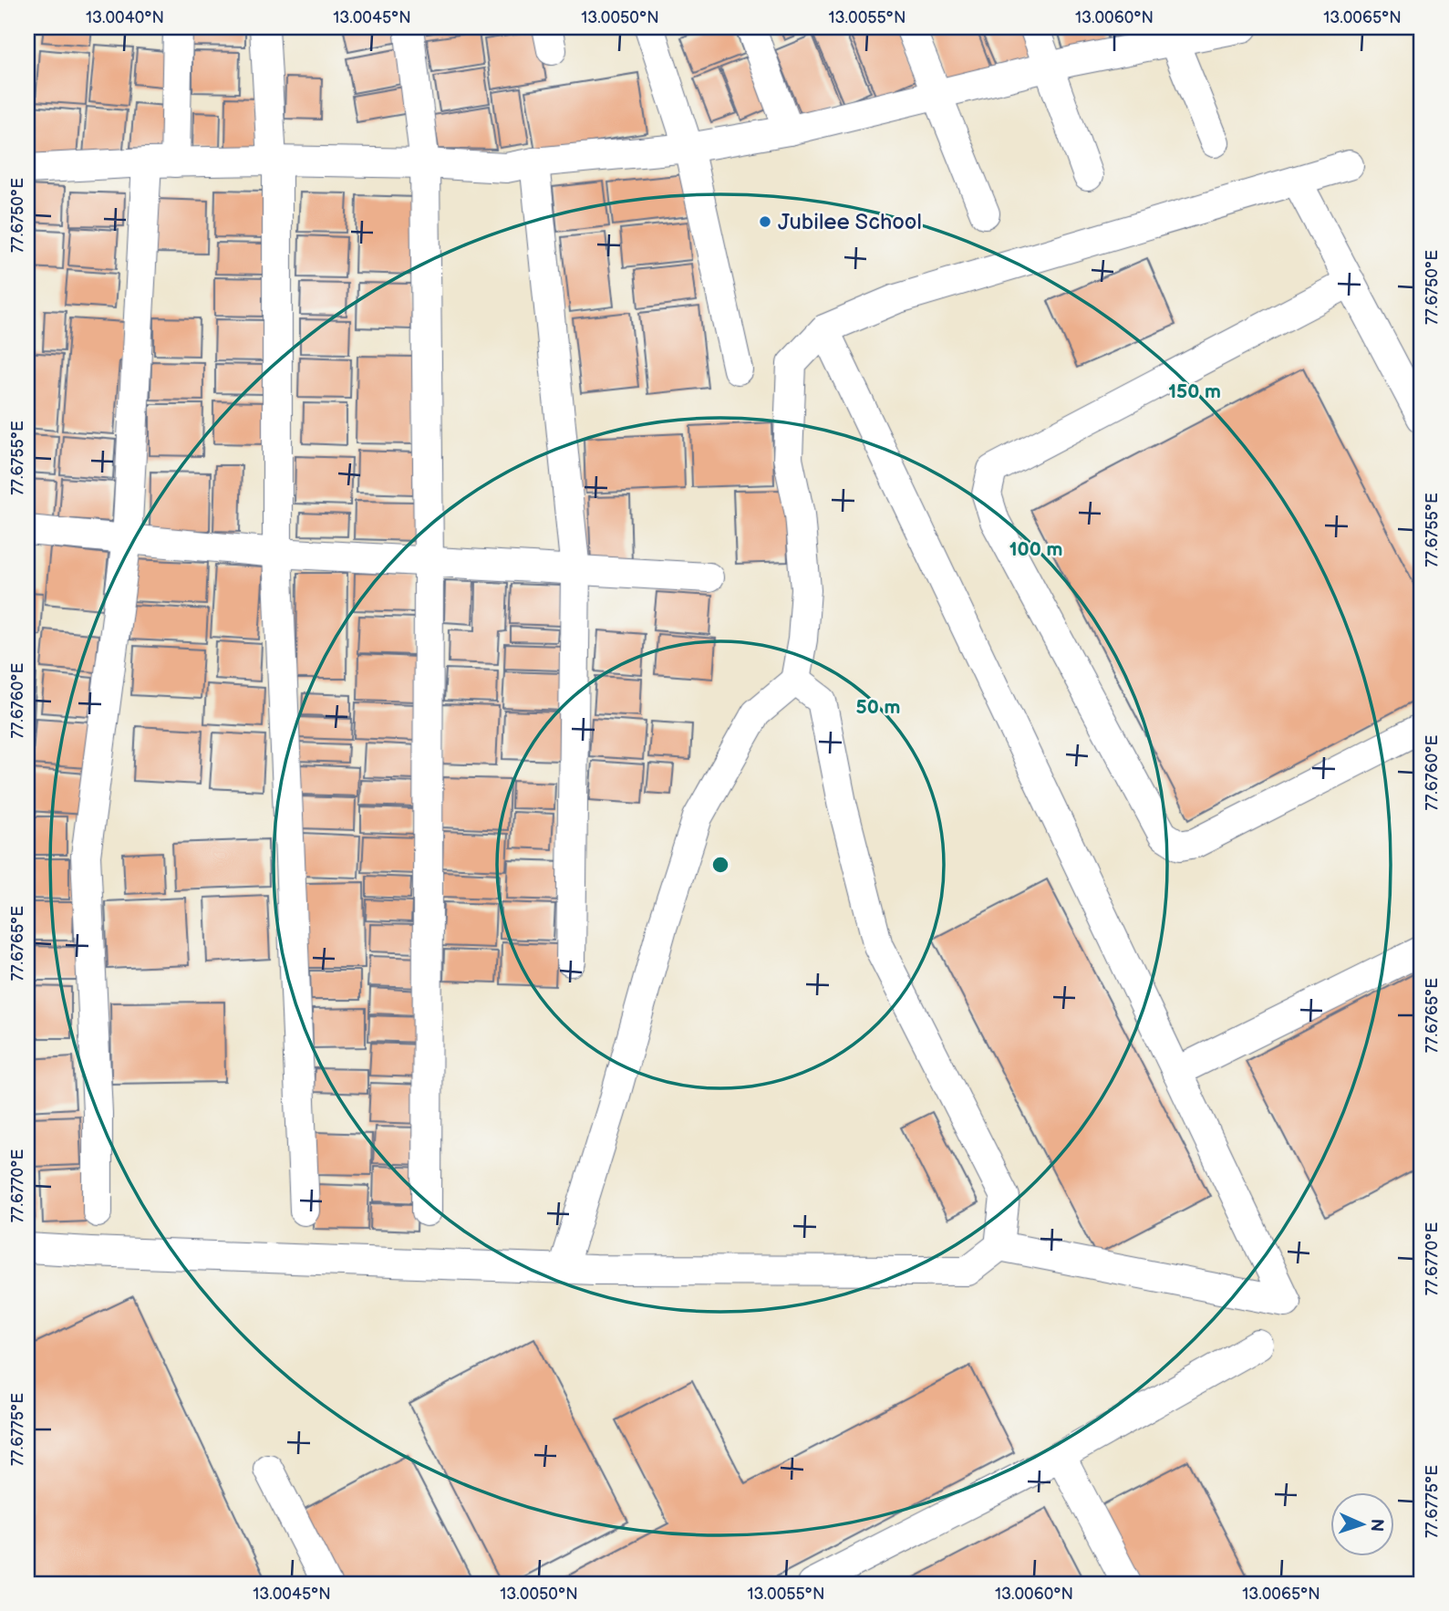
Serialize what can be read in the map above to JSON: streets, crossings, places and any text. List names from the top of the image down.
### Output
{
  "places": ["Jubilee School"],
  "north": "right",
  "coordinates": [
    "13.0040°N",
    "13.0045°N",
    "13.0050°N",
    "13.0055°N",
    "13.0060°N",
    "13.0065°N",
    "77.6750°E",
    "77.6755°E",
    "77.6760°E",
    "77.6765°E",
    "77.6770°E",
    "77.6775°E"
  ],
  "rings": ["150 m", "100 m", "50 m"]
}
